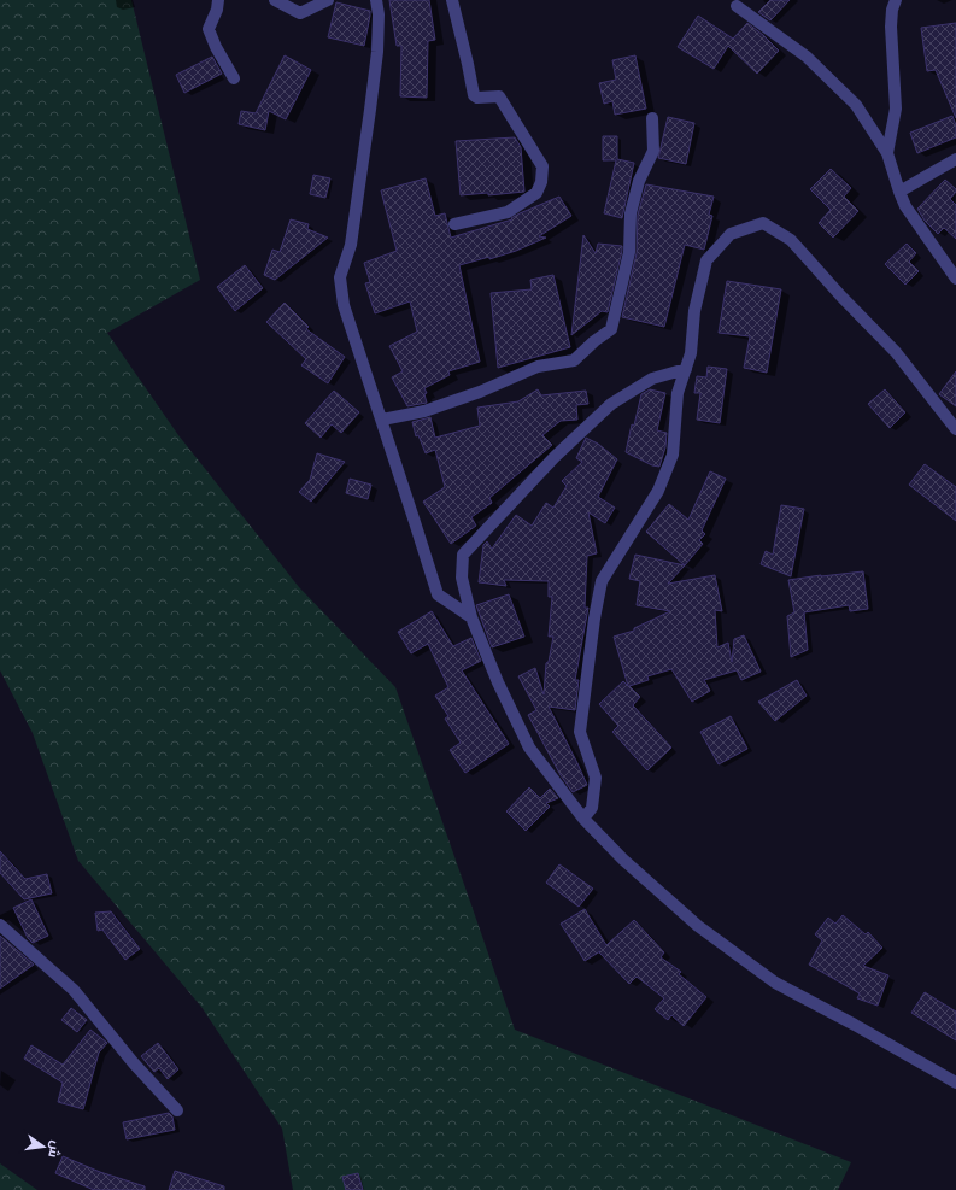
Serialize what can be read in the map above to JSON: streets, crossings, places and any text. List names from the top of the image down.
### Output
{
  "north": "right"
}
